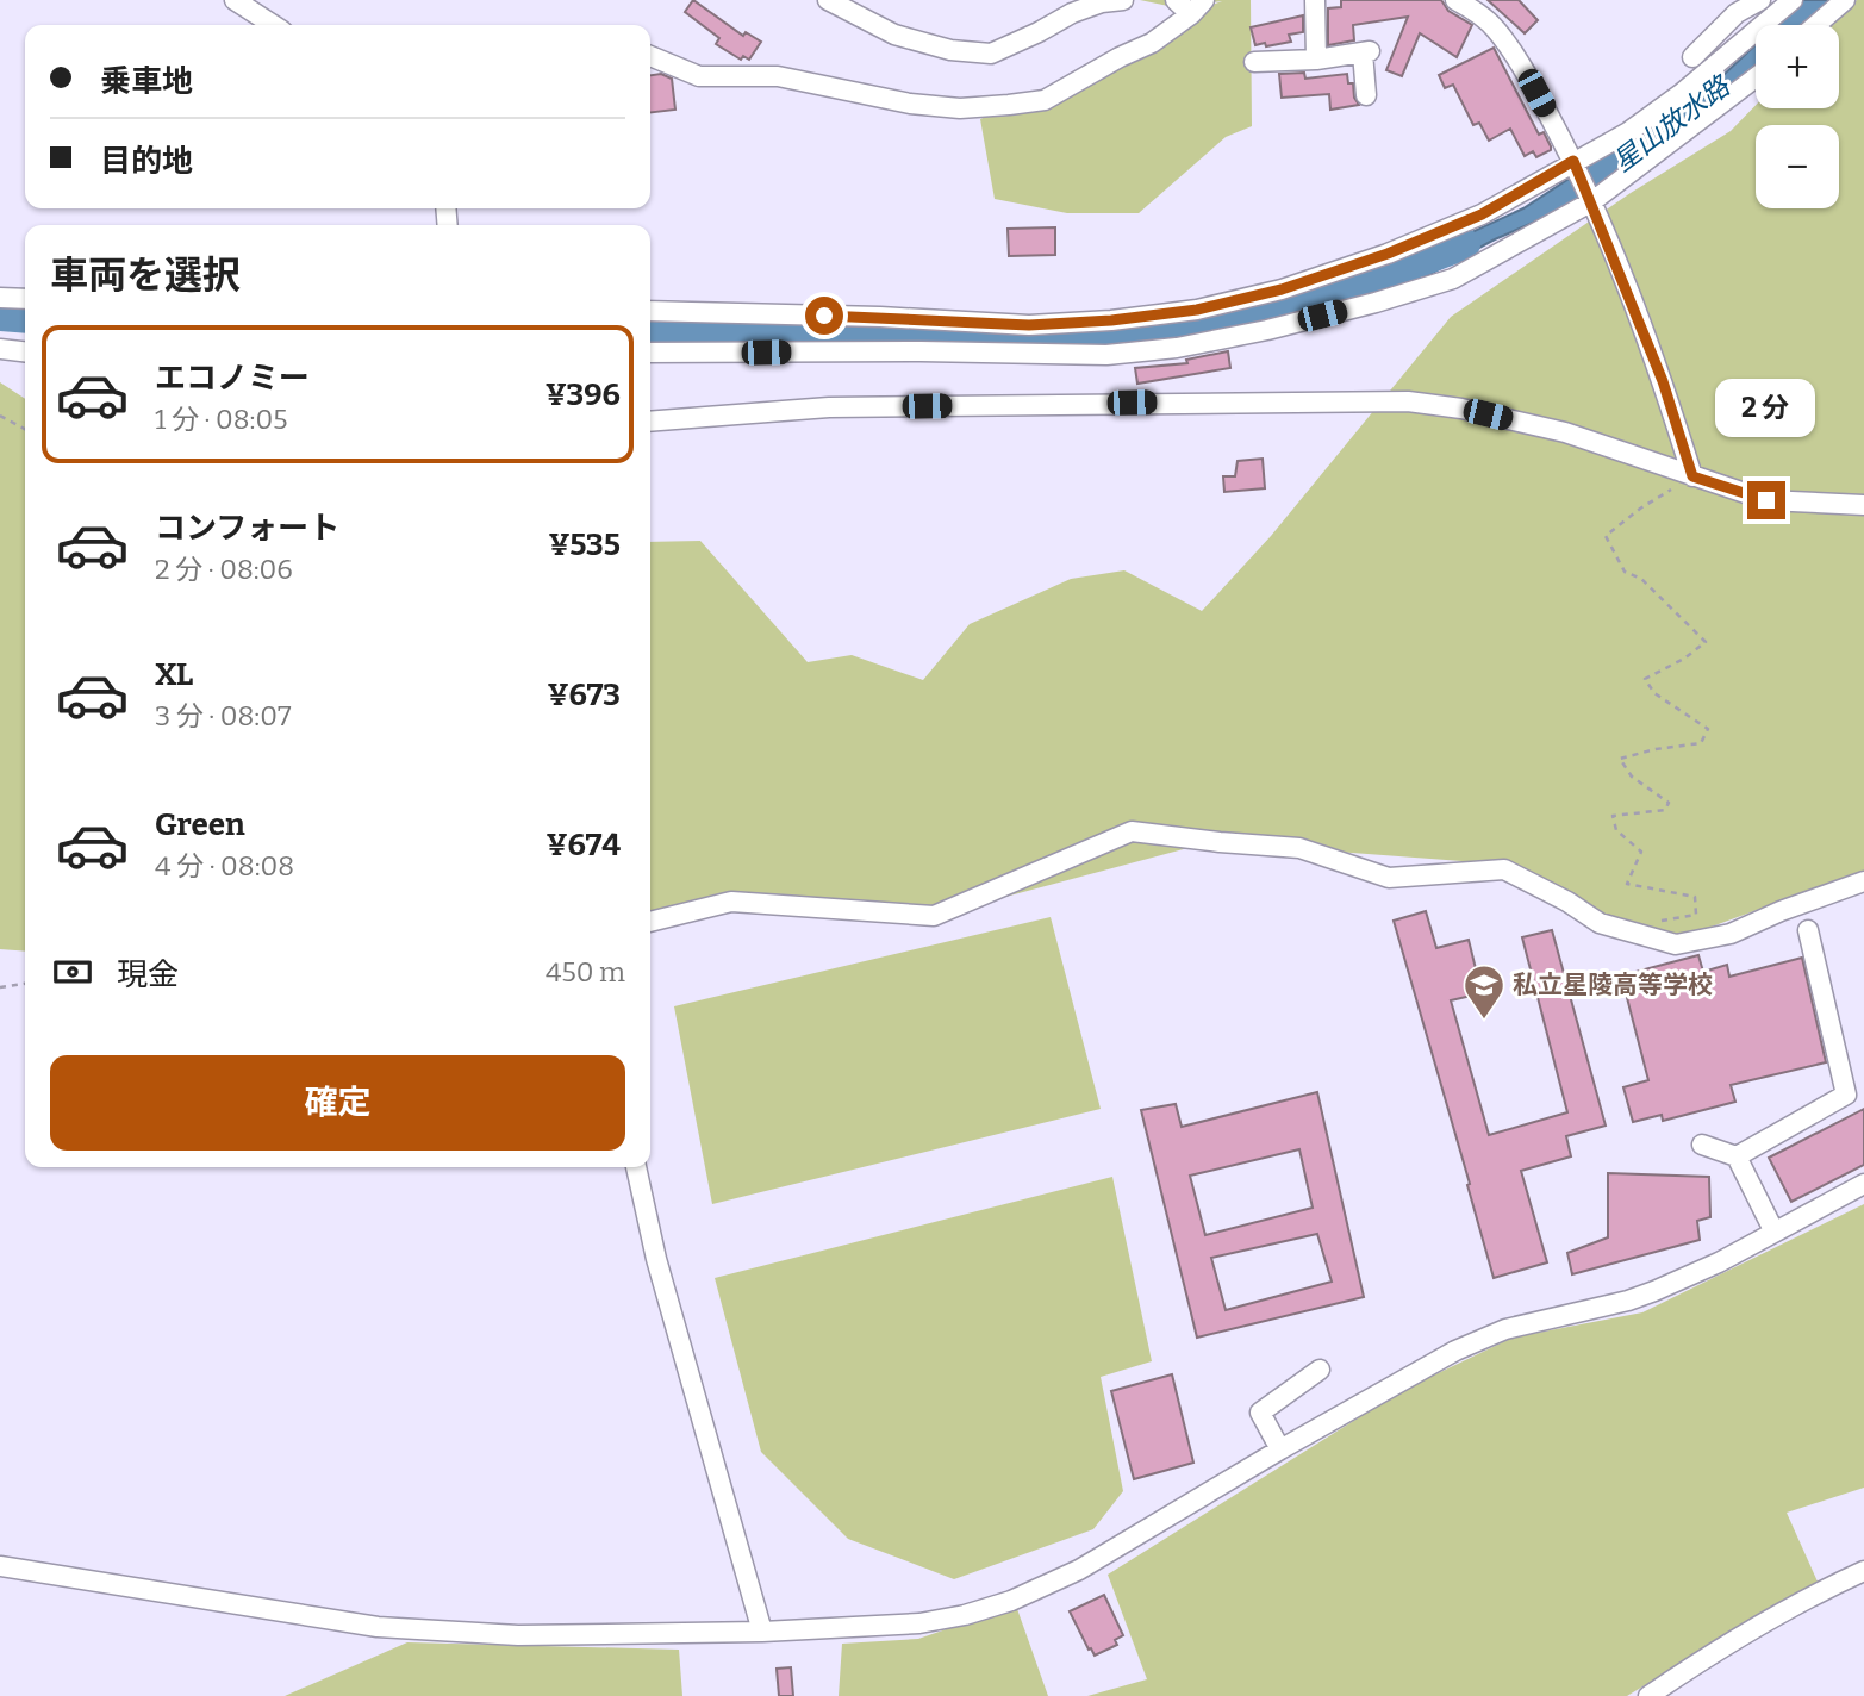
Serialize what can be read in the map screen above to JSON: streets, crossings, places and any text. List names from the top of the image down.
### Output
{
  "water": ["星山放水路"],
  "places": {
    "school or university": ["私立星陵高等学校"]
  },
  "page": {
    "map_buttons": ["+", "−"],
    "banner": ["乗車地", "目的地"],
    "heading": "車両を選択",
    "list": [
      {
        "name": "エコノミー",
        "note": "1 分 · 08:05",
        "value": "¥396"
      },
      {
        "name": "コンフォート",
        "note": "2 分 · 08:06",
        "value": "¥535"
      },
      {
        "name": "XL",
        "note": "3 分 · 08:07",
        "value": "¥673"
      },
      {
        "name": "Green",
        "note": "4 分 · 08:08",
        "value": "¥674"
      }
    ],
    "bubble": "2 分",
    "pay": ["現金", "450 m"],
    "buttons": "確定"
  }
}
